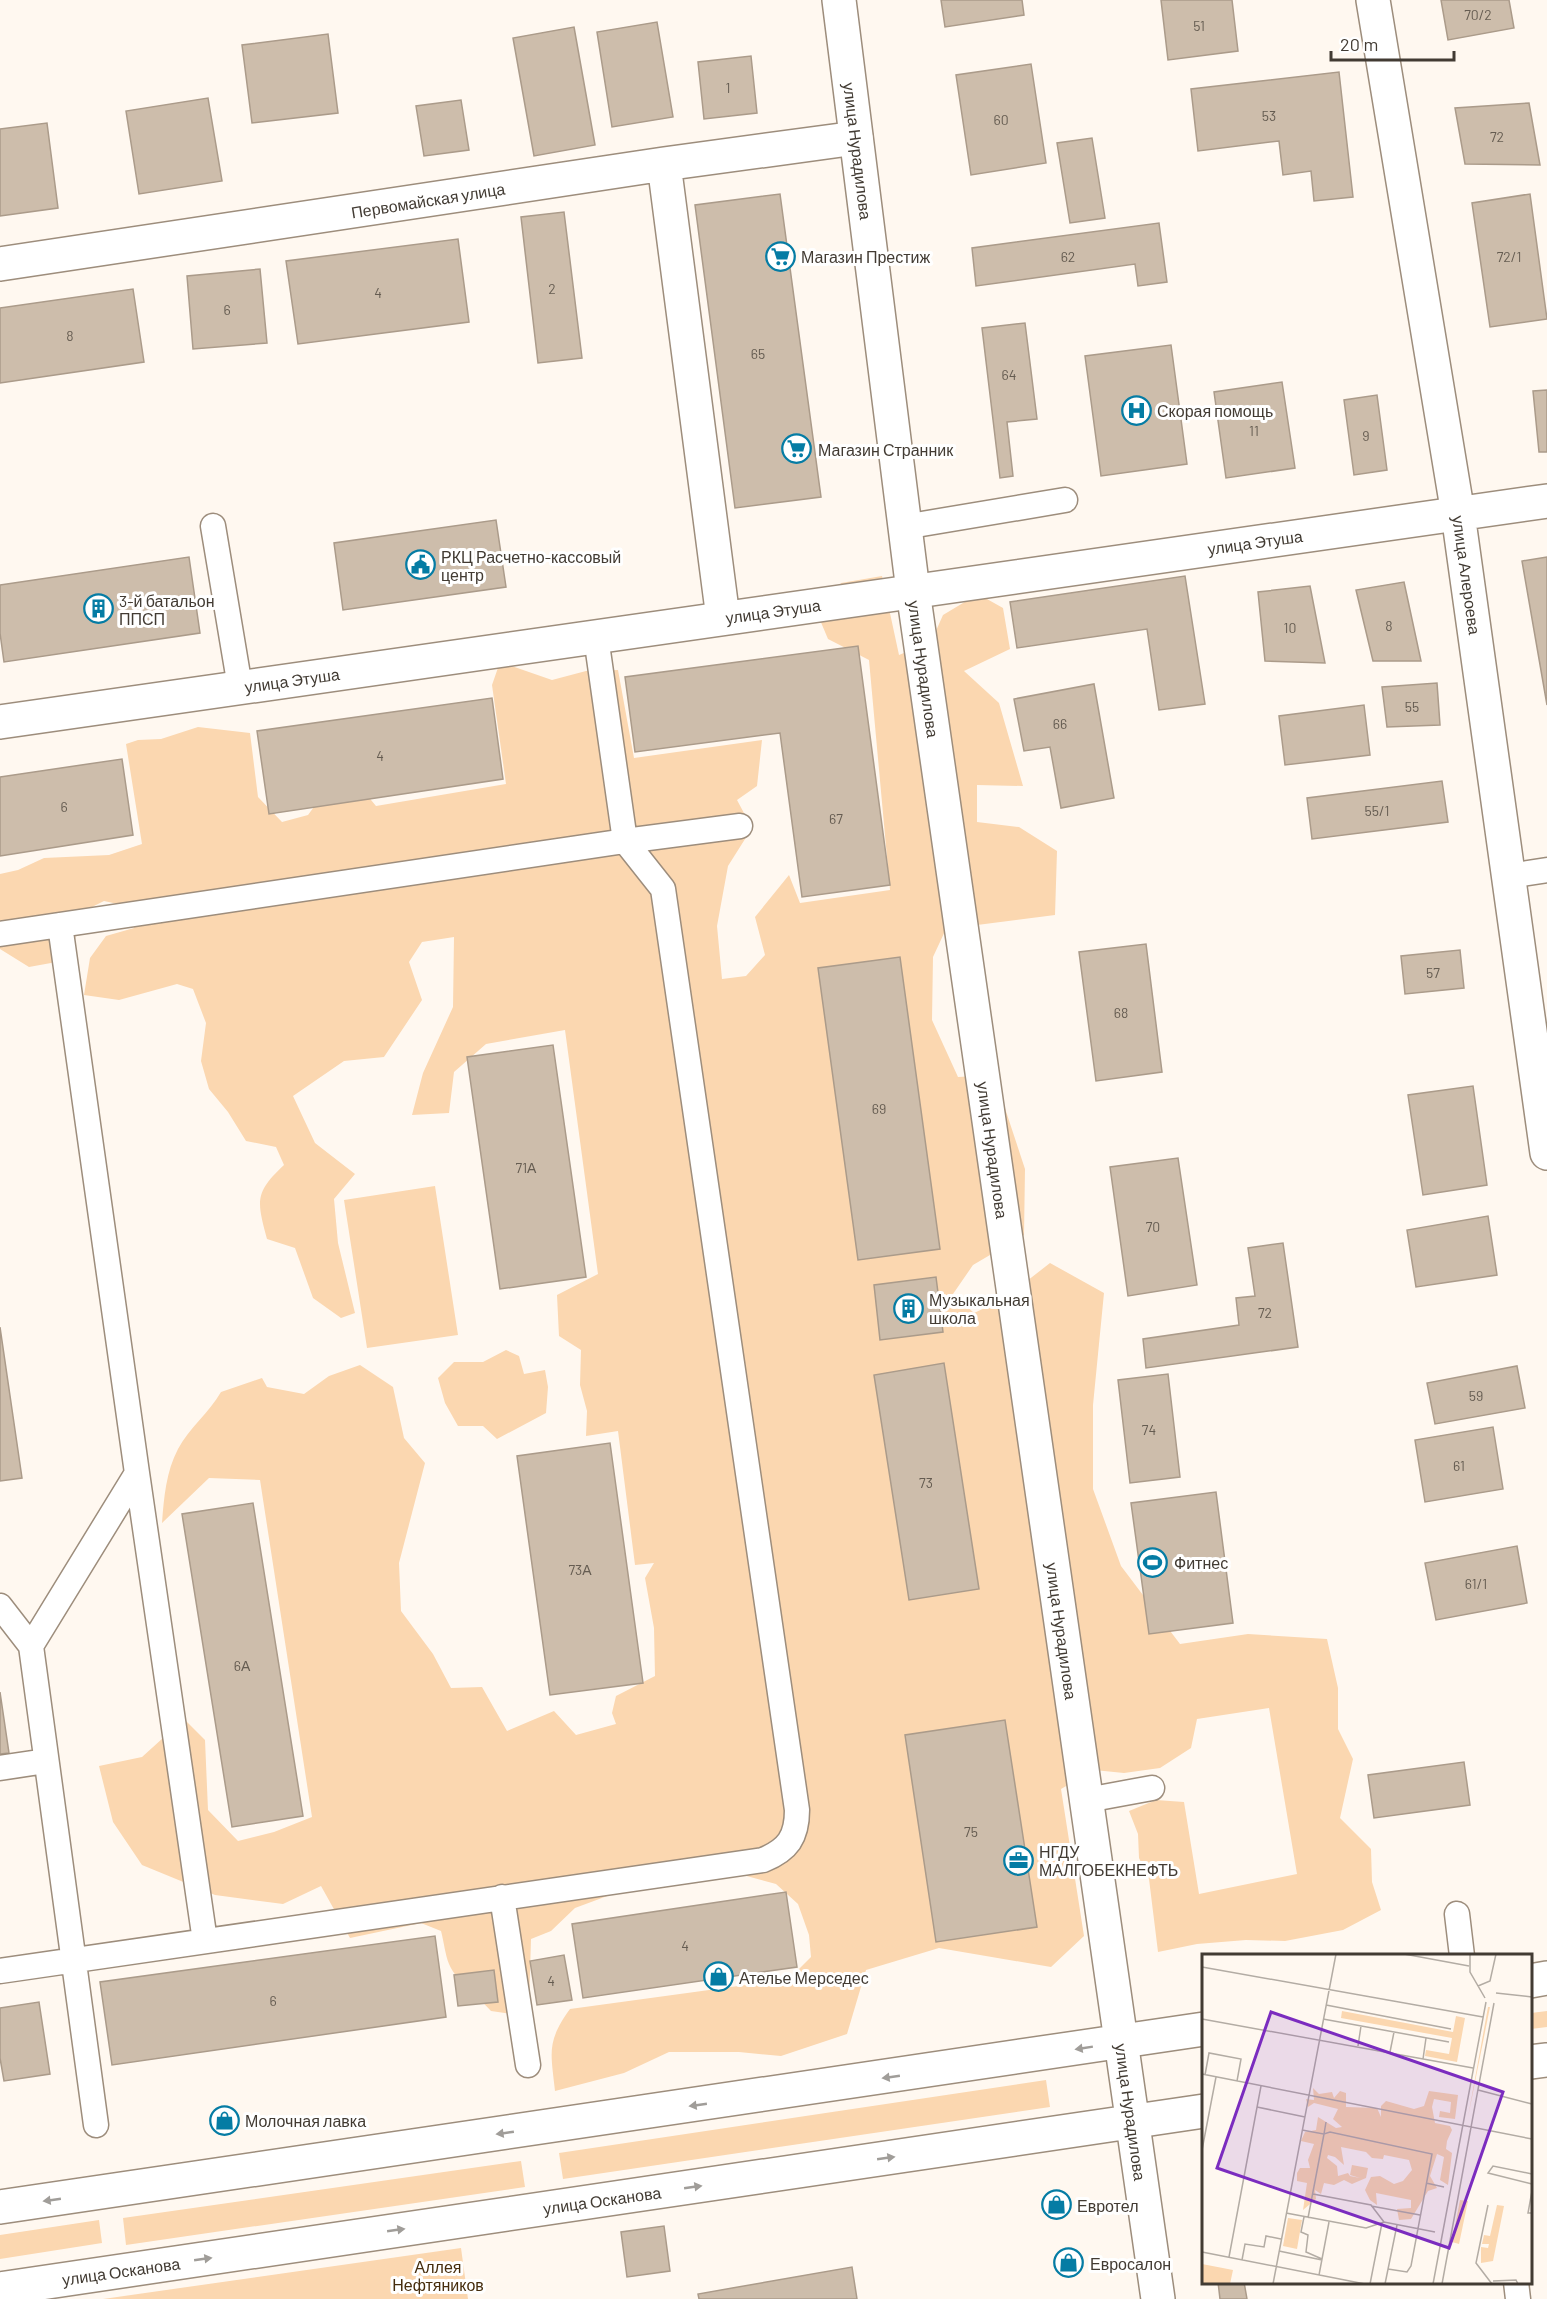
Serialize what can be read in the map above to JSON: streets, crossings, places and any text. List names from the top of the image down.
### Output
{
  "streets": {
    "street": [
      "улица Нурадилова",
      "Первомайская улица",
      "улица Этуша",
      "улица Алероева",
      "улица Осканова"
    ]
  },
  "crossings": [
    ["улица Нурадилова", "Первомайская улица"],
    ["улица Нурадилова", "улица Этуша"],
    ["улица Нурадилова", "улица Осканова"],
    ["улица Этуша", "улица Алероева"]
  ],
  "parks": ["Аллея Нефтяников"],
  "places": {
    "supermarket": ["Магазин Престиж", "Магазин Странник"],
    "hospital": ["Скорая помощь"],
    "public building": ["РКЦ Расчетно-кассовый центр"],
    "building": ["3-й батальон ППСП", "Музыкальная школа"],
    "sports": ["Фитнес"],
    "office": ["НГДУ МАЛГОБЕКНЕФТЬ"],
    "shop": [
      "Ателье Мерседес",
      "Молочная лавка",
      "Евротел",
      "Евросалон"
    ]
  },
  "house_numbers": [
    "70/2",
    "51",
    "1",
    "53",
    "60",
    "72",
    "62",
    "72/1",
    "2",
    "4",
    "6",
    "8",
    "65",
    "64",
    "11",
    "9",
    "8",
    "10",
    "55",
    "66",
    "4",
    "6",
    "55/1",
    "67",
    "57",
    "68",
    "69",
    "71А",
    "70",
    "72",
    "59",
    "74",
    "61",
    "73",
    "73А",
    "61/1",
    "6А",
    "75",
    "4",
    "4",
    "6"
  ],
  "scale_bar": "20 m"
}
